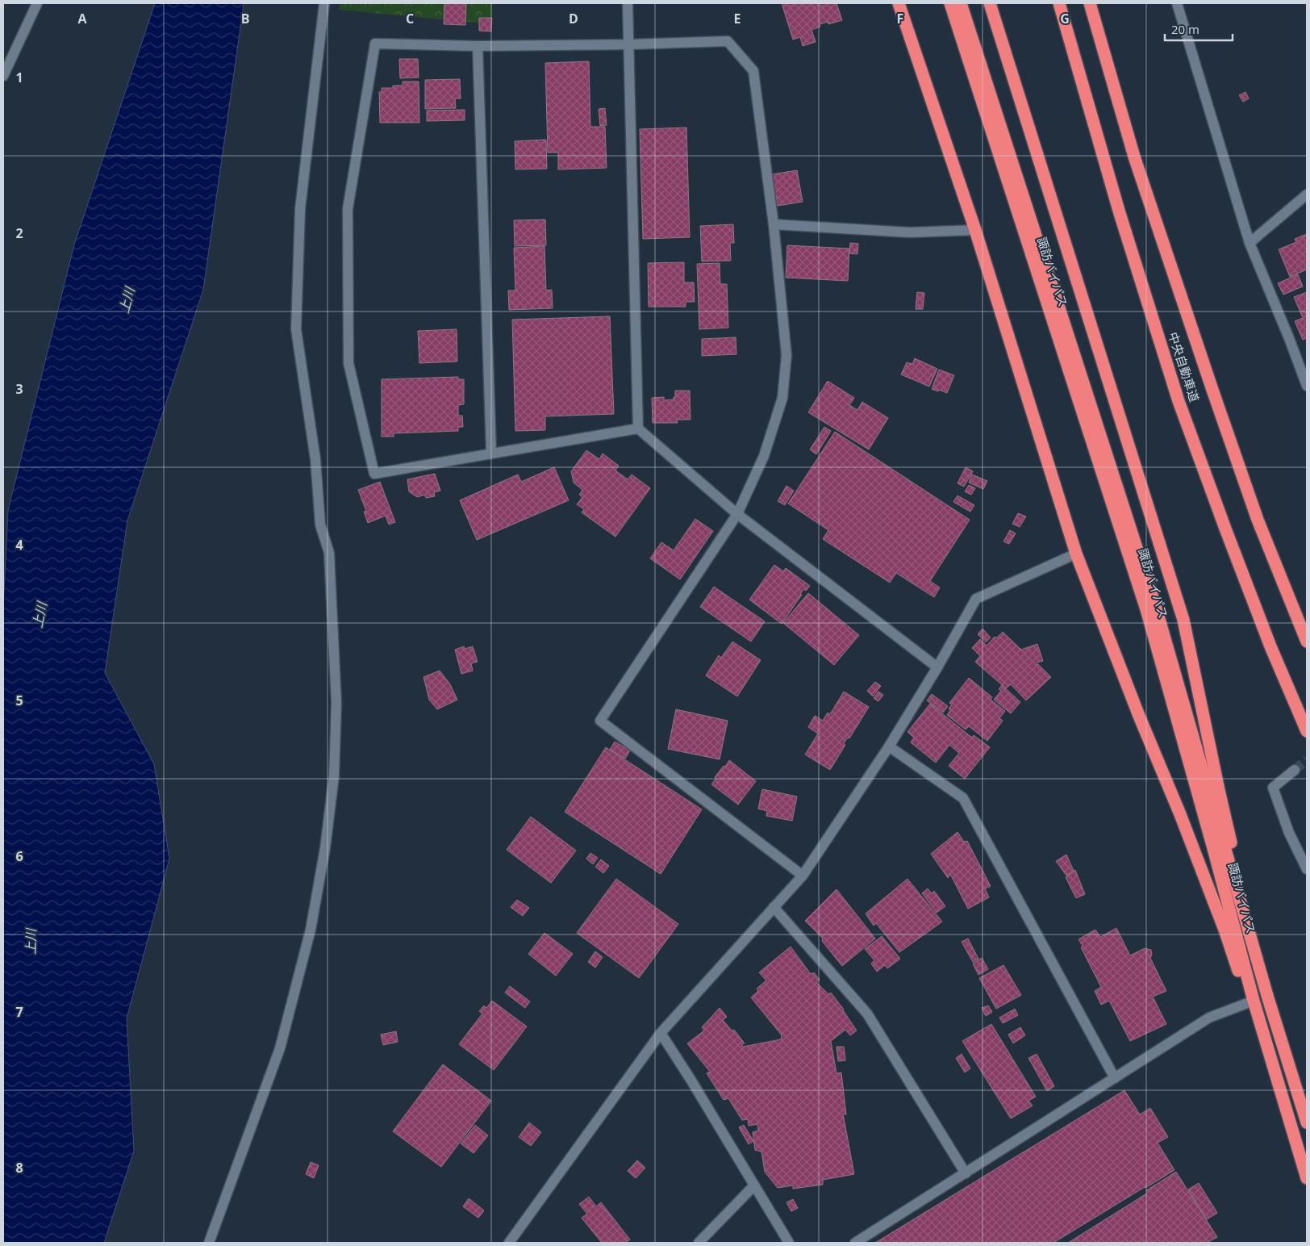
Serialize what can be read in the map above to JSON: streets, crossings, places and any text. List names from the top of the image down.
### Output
{
  "streets": {
    "highway": ["諏訪バイパス", "中央自動車道"]
  },
  "water": ["上川"],
  "scale_bar": "20 m",
  "grid": {
    "columns": [
      "A",
      "B",
      "C",
      "D",
      "E",
      "F",
      "G"
    ],
    "rows": [
      "1",
      "2",
      "3",
      "4",
      "5",
      "6",
      "7",
      "8"
    ]
  }
}
